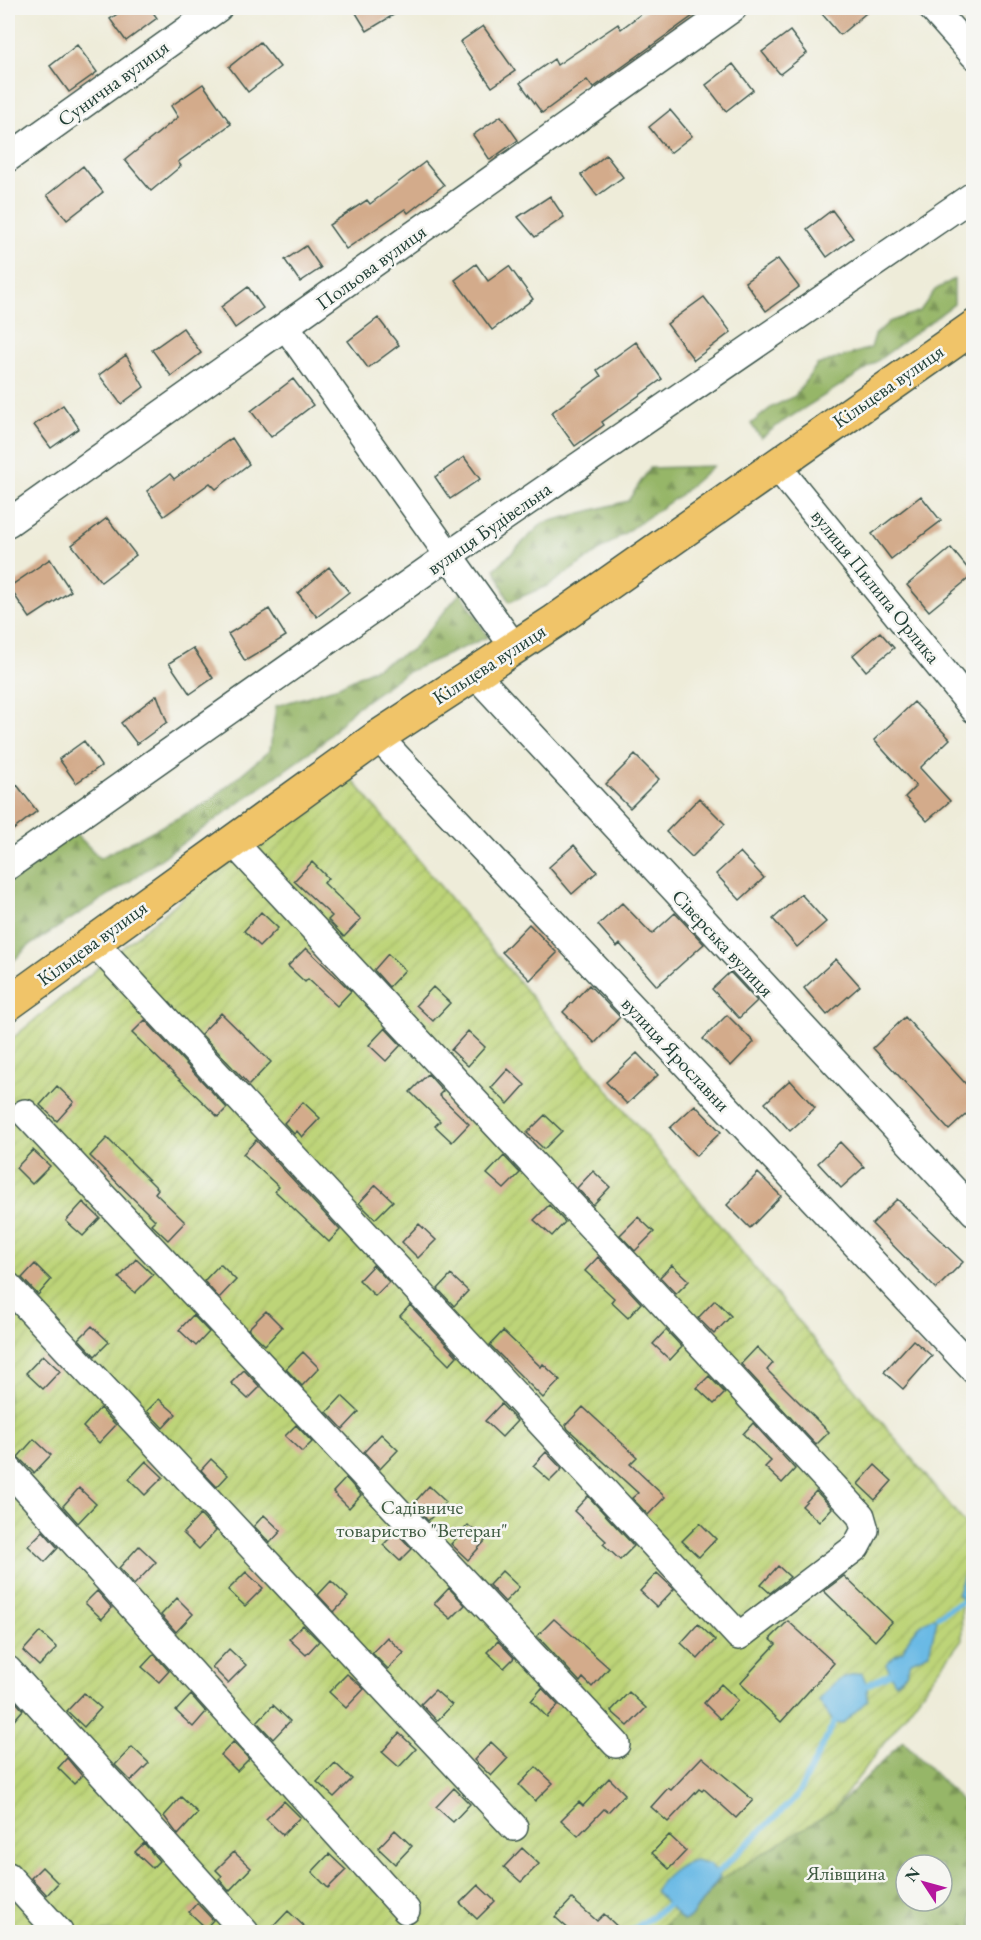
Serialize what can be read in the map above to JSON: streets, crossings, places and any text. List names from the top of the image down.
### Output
{
  "streets": {
    "main road": ["Кільцева вулиця"],
    "street": [
      "Сунична вулиця",
      "Польова вулиця",
      "вулиця Будівельна",
      "вулиця Пилипа Орлика",
      "Сіверська вулиця",
      "вулиця Ярославни"
    ]
  },
  "crossings": [
    ["Кільцева вулиця", "вулиця Пилипа Орлика"],
    ["Кільцева вулиця", "Сіверська вулиця"],
    ["Кільцева вулиця", "вулиця Ярославни"]
  ],
  "parks": ["Садівниче товариство \"Ветеран\"", "Ялівщина"],
  "north": "top left"
}
